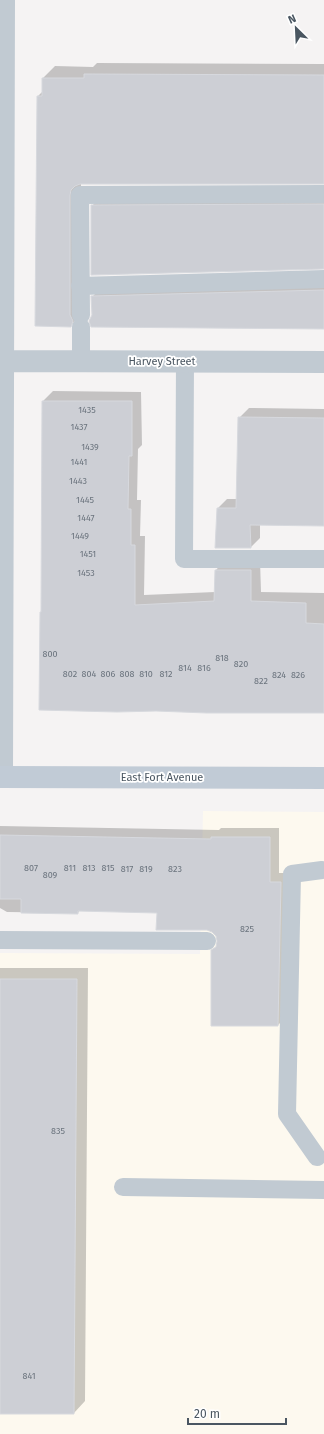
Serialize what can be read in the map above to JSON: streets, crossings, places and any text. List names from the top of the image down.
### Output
{
  "streets": {
    "street": ["Harvey Street", "East Fort Avenue"]
  },
  "house_numbers": [
    "1435",
    "1437",
    "1439",
    "1441",
    "1443",
    "1445",
    "1447",
    "1449",
    "1451",
    "1453",
    "800",
    "818",
    "820",
    "814",
    "816",
    "802",
    "804",
    "806",
    "808",
    "810",
    "812",
    "824",
    "826",
    "822",
    "807",
    "811",
    "813",
    "815",
    "817",
    "819",
    "823",
    "809",
    "825",
    "835",
    "841"
  ],
  "scale_bar": "20 m",
  "north": "top left"
}
